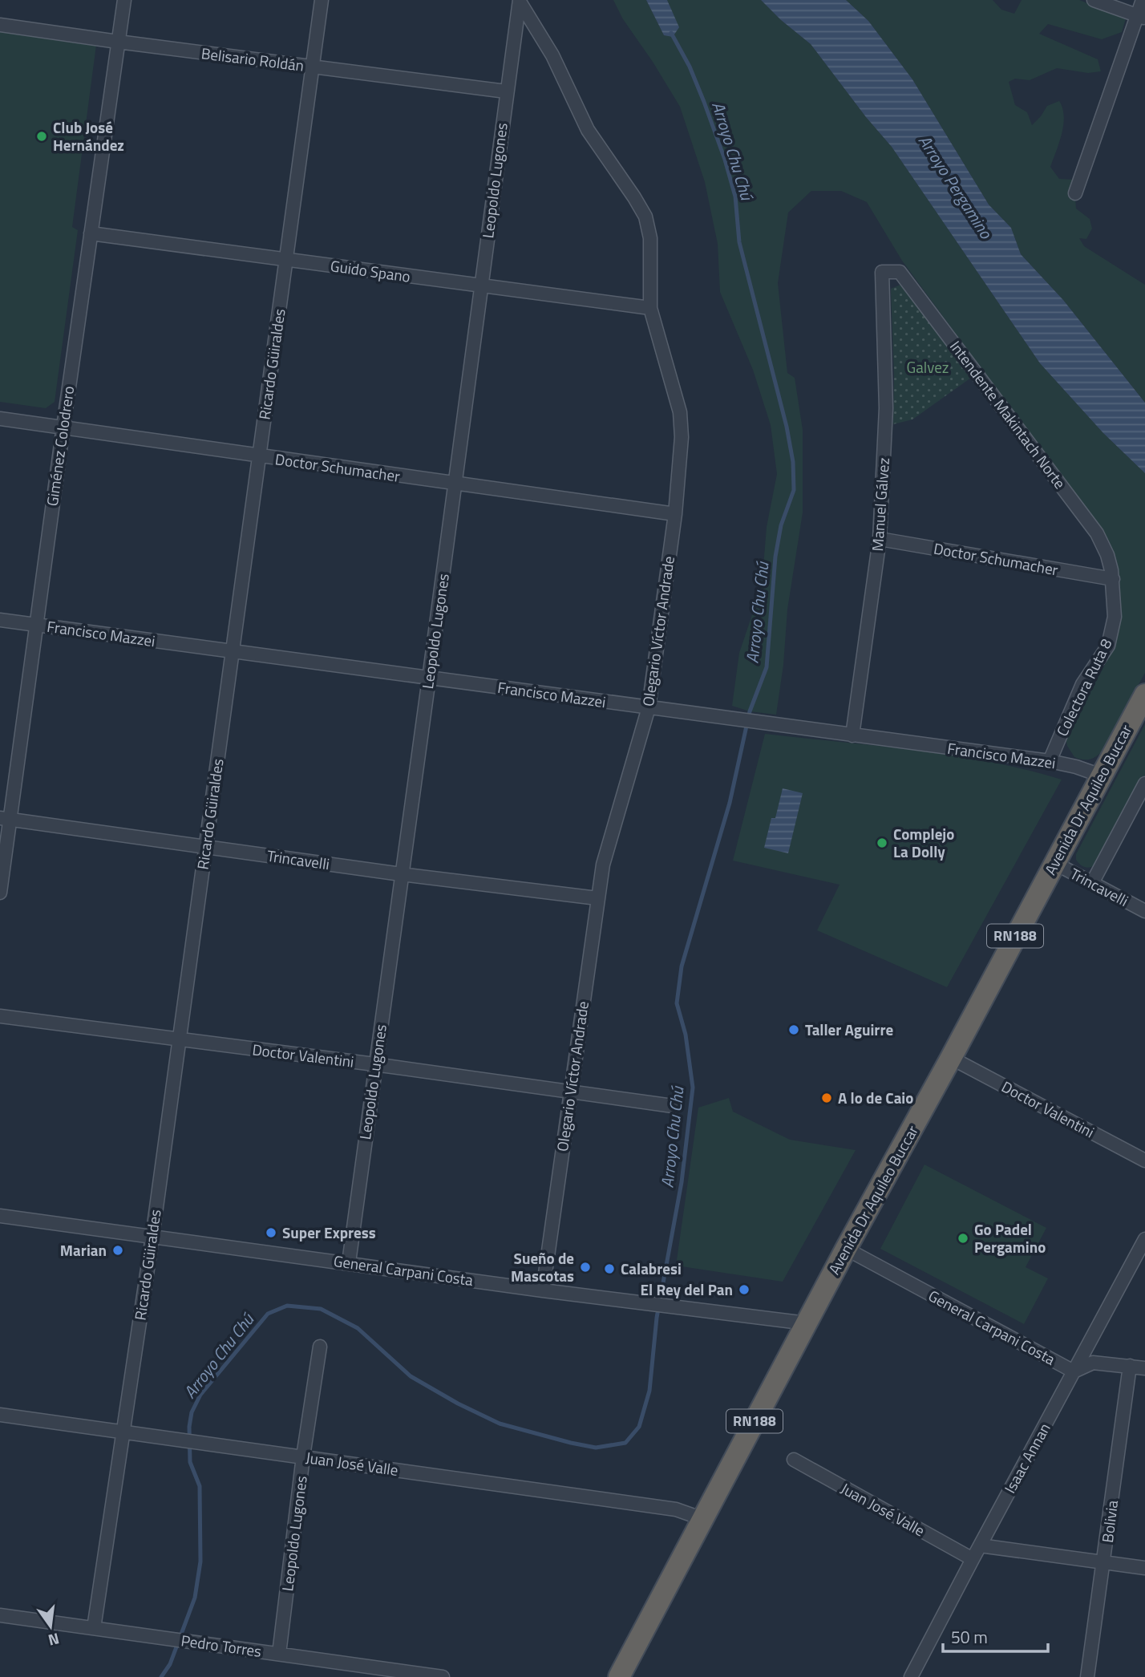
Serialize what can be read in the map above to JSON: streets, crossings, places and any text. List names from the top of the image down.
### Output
{
  "streets": {
    "highway": ["Avenida Dr Aquileo Buccar", "RN188"],
    "street": [
      "Belisario Roldán",
      "Leopoldo Lugones",
      "Guido Spano",
      "Ricardo Güiraldes",
      "Intendente Makintach Norte",
      "Giménez Colodrero",
      "Doctor Schumacher",
      "Manuel Gálvez",
      "Olegario Víctor Andrade",
      "Francisco Mazzei",
      "Colectora Ruta 8",
      "Trincavelli",
      "Doctor Valentini",
      "General Carpani Costa",
      "Isaac Annan",
      "Juan José Valle",
      "Bolivia",
      "Pedro Torres"
    ]
  },
  "crossings": [
    ["Belisario Roldán", "Leopoldo Lugones"],
    ["Belisario Roldán", "Ricardo Güiraldes"],
    ["Belisario Roldán", "Giménez Colodrero"],
    ["Leopoldo Lugones", "Guido Spano"],
    ["Leopoldo Lugones", "Doctor Schumacher"],
    ["Leopoldo Lugones", "Olegario Víctor Andrade"],
    ["Leopoldo Lugones", "Francisco Mazzei"],
    ["Leopoldo Lugones", "Trincavelli"],
    ["Leopoldo Lugones", "Doctor Valentini"],
    ["Leopoldo Lugones", "General Carpani Costa"],
    ["Leopoldo Lugones", "Juan José Valle"],
    ["Leopoldo Lugones", "Pedro Torres"],
    ["Guido Spano", "Ricardo Güiraldes"],
    ["Guido Spano", "Giménez Colodrero"],
    ["Guido Spano", "Olegario Víctor Andrade"],
    ["Ricardo Güiraldes", "Doctor Schumacher"],
    ["Ricardo Güiraldes", "Francisco Mazzei"],
    ["Ricardo Güiraldes", "Trincavelli"],
    ["Ricardo Güiraldes", "Doctor Valentini"],
    ["Ricardo Güiraldes", "General Carpani Costa"],
    ["Ricardo Güiraldes", "Juan José Valle"],
    ["Ricardo Güiraldes", "Pedro Torres"],
    ["Intendente Makintach Norte", "Doctor Schumacher"],
    ["Intendente Makintach Norte", "Manuel Gálvez"],
    ["Intendente Makintach Norte", "Colectora Ruta 8"],
    ["Giménez Colodrero", "Doctor Schumacher"],
    ["Giménez Colodrero", "Francisco Mazzei"],
    ["Giménez Colodrero", "Trincavelli"],
    ["Doctor Schumacher", "Manuel Gálvez"],
    ["Doctor Schumacher", "Olegario Víctor Andrade"],
    ["Doctor Schumacher", "Colectora Ruta 8"],
    ["Manuel Gálvez", "Francisco Mazzei"],
    ["Olegario Víctor Andrade", "Francisco Mazzei"],
    ["Olegario Víctor Andrade", "Trincavelli"],
    ["Olegario Víctor Andrade", "Doctor Valentini"],
    ["Olegario Víctor Andrade", "General Carpani Costa"],
    ["Francisco Mazzei", "Colectora Ruta 8"],
    ["Francisco Mazzei", "Avenida Dr Aquileo Buccar"],
    ["Avenida Dr Aquileo Buccar", "Trincavelli"],
    ["Avenida Dr Aquileo Buccar", "Doctor Valentini"],
    ["Avenida Dr Aquileo Buccar", "General Carpani Costa"],
    ["Avenida Dr Aquileo Buccar", "Juan José Valle"],
    ["General Carpani Costa", "Isaac Annan"],
    ["General Carpani Costa", "Bolivia"],
    ["Isaac Annan", "Juan José Valle"]
  ],
  "water": ["Arroyo Chu Chú", "Arroyo Pergamino"],
  "parks": ["Galvez"],
  "places": [
    "Club José Hernández",
    "Complejo La Dolly",
    "Taller Aguirre",
    "A lo de Caio",
    "Super Express",
    "Go Padel Pergamino",
    "Marian",
    "Sueño de Mascotas",
    "Calabresi",
    "El Rey del Pan"
  ],
  "scale_bar": "50 m",
  "north": "bottom"
}
